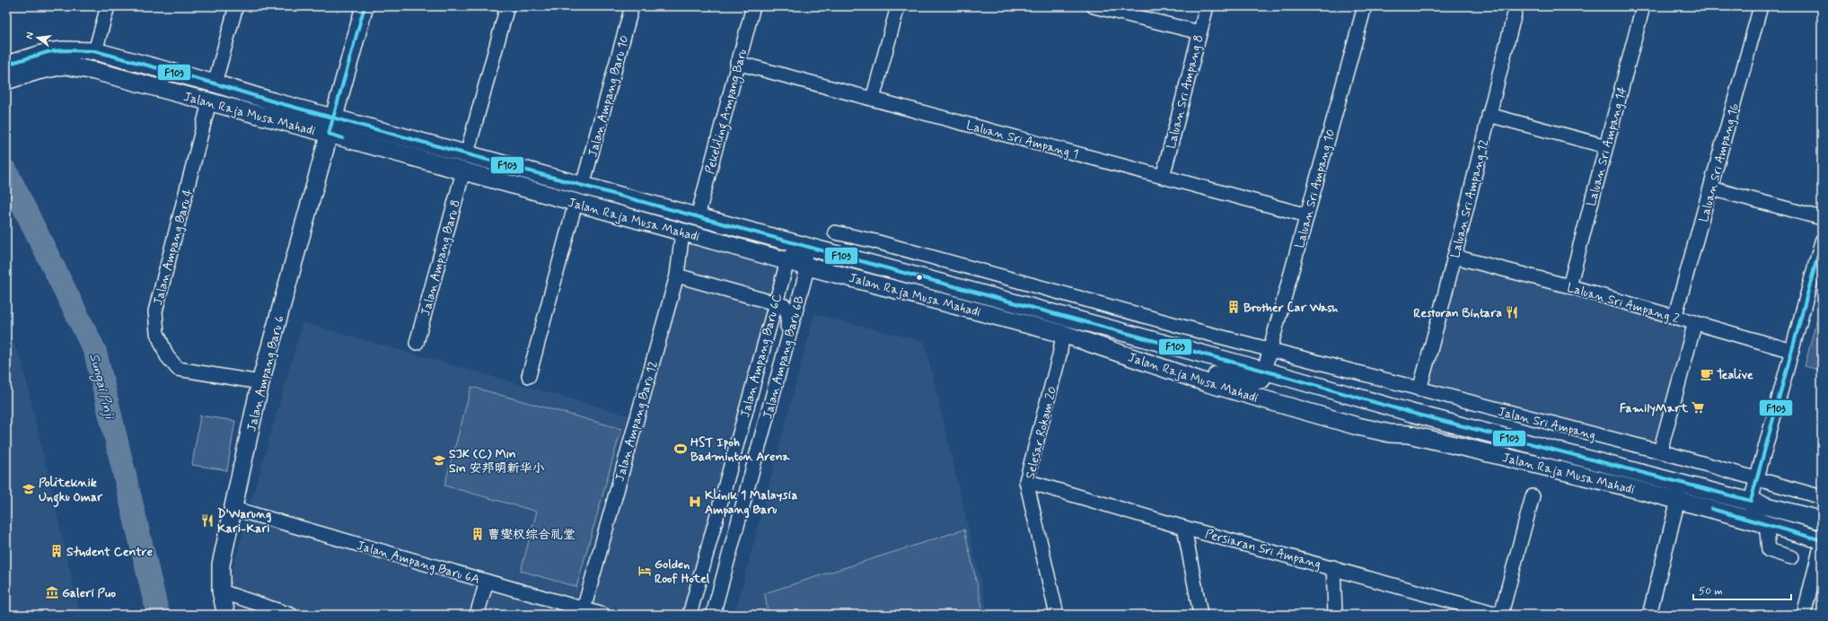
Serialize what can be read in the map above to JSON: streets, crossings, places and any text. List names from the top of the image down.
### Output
{
  "streets": {
    "main road": ["Jalan Raja Musa Mahadi", "Jalan Ampang Baru 6"],
    "street": [
      "Laluan Sri Ampang 8",
      "Jalan Ampang Baru 10",
      "Pekeliling Ampang Baru",
      "Laluan Sri Ampang 1",
      "Laluan Sri Ampang 14",
      "Laluan Sri Ampang 16",
      "Laluan Sri Ampang 10",
      "Laluan Sri Ampang 12",
      "Jalan Ampang Baru 4",
      "Jalan Ampang Baru 8",
      "Laluan Sri Ampang 2",
      "Jalan Ampang Baru 6C",
      "Jalan Ampang Baru 6B",
      "Jalan Ampang Baru 12",
      "Jalan Sri Ampang",
      "Selesar Rokam 20",
      "Persiaran Sri Ampang",
      "Jalan Ampang Baru 6A"
    ]
  },
  "crossings": [
    ["Laluan Sri Ampang 8", "Laluan Sri Ampang 1"],
    ["Jalan Ampang Baru 10", "Jalan Raja Musa Mahadi"],
    ["Pekeliling Ampang Baru", "Jalan Raja Musa Mahadi"],
    ["Pekeliling Ampang Baru", "Laluan Sri Ampang 1"],
    ["Jalan Raja Musa Mahadi", "Laluan Sri Ampang 10"],
    ["Jalan Raja Musa Mahadi", "Jalan Ampang Baru 4"],
    ["Jalan Raja Musa Mahadi", "Jalan Ampang Baru 8"],
    ["Jalan Raja Musa Mahadi", "Jalan Ampang Baru 6C"],
    ["Jalan Raja Musa Mahadi", "Jalan Ampang Baru 6B"],
    ["Jalan Raja Musa Mahadi", "Jalan Ampang Baru 6"],
    ["Jalan Raja Musa Mahadi", "Jalan Ampang Baru 12"],
    ["Jalan Raja Musa Mahadi", "Selesar Rokam 20"],
    ["Laluan Sri Ampang 1", "Laluan Sri Ampang 10"],
    ["Laluan Sri Ampang 14", "Laluan Sri Ampang 2"],
    ["Laluan Sri Ampang 16", "Laluan Sri Ampang 2"],
    ["Laluan Sri Ampang 10", "Jalan Sri Ampang"],
    ["Laluan Sri Ampang 12", "Laluan Sri Ampang 2"],
    ["Laluan Sri Ampang 12", "Jalan Sri Ampang"],
    ["Jalan Ampang Baru 4", "Jalan Ampang Baru 6"],
    ["Jalan Ampang Baru 6", "Jalan Ampang Baru 6A"],
    ["Jalan Ampang Baru 12", "Jalan Ampang Baru 6A"],
    ["Selesar Rokam 20", "Persiaran Sri Ampang"]
  ],
  "water": ["Sungai Pinji"],
  "places": {
    "building": ["Brother Car Wash", "曹燮权综合礼堂", "Student Centre"],
    "restaurant": ["Restoran Bintara", "D'Warung Kari-Kari"],
    "cafe": ["Tealive"],
    "supermarket": ["FamilyMart"],
    "sports": ["HST Ipoh Badminton Arena"],
    "school or university": ["SJK (C) Min Sin 安邦明新华小", "Politeknik Ungku Omar"],
    "hospital": ["Klinik 1 Malaysia Ampang Baru"],
    "hotel": ["Golden Roof Hotel"],
    "museum": ["Galeri Puo"]
  },
  "lines": ["transit line F103"],
  "scale_bar": "50 m",
  "north": "left"
}
